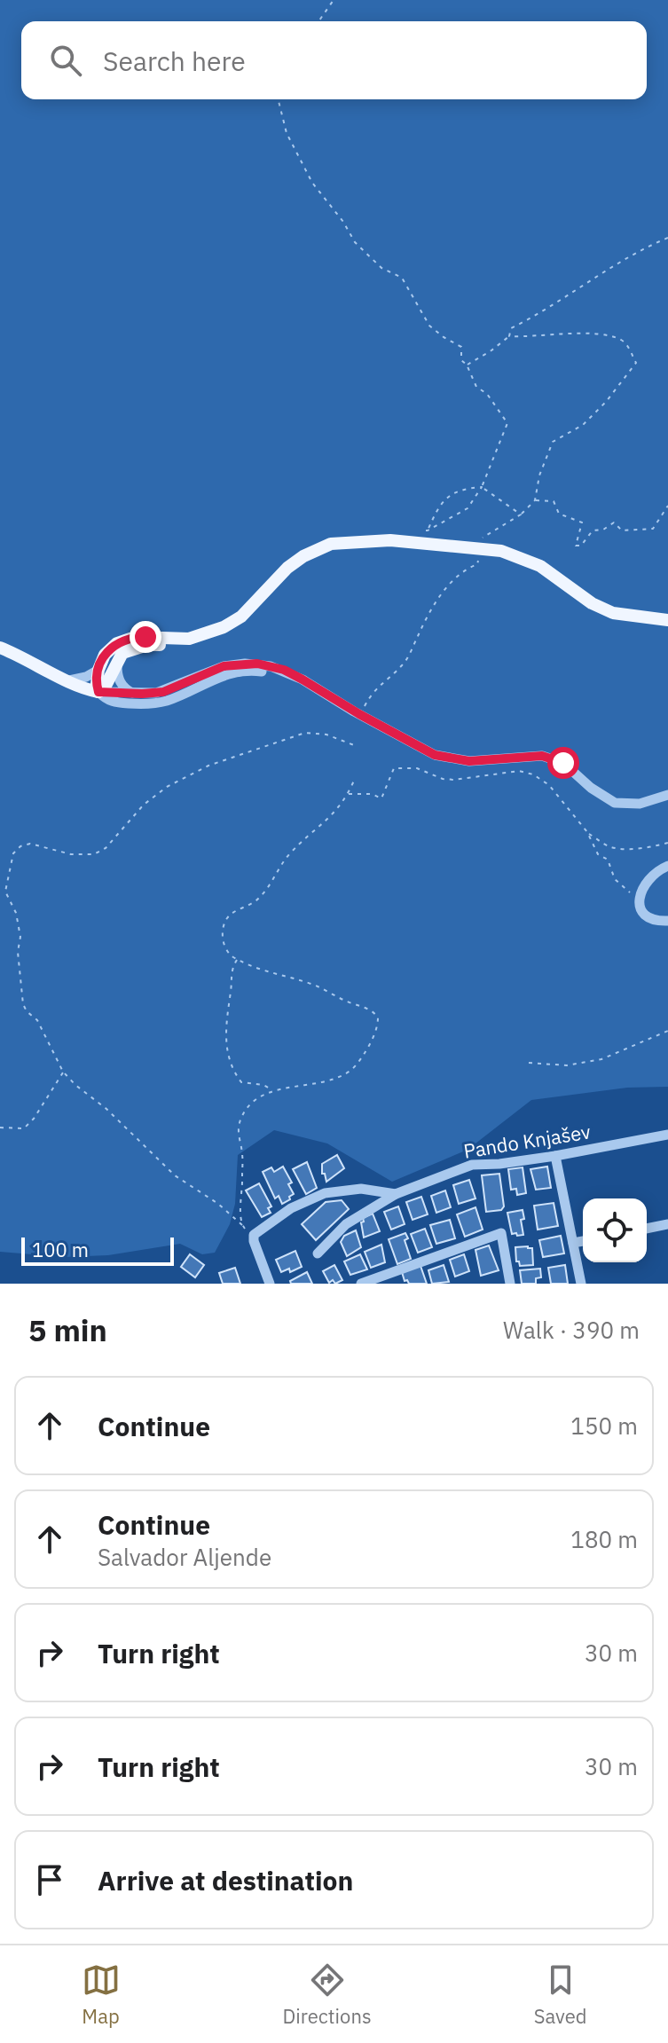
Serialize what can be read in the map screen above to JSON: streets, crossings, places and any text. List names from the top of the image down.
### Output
{
  "streets": {
    "street": ["Pando Knjašev"]
  },
  "scale_bar": "100 m",
  "page": {
    "search": "Search here",
    "scale": "100 m",
    "heading": ["5 min", "Walk · 390 m"],
    "list": [
      ["Continue", "150 m"],
      ["Continue", "Salvador Aljende", "180 m"],
      ["Turn right", "30 m"],
      ["Turn right", "30 m"],
      "Arrive at destination"
    ],
    "nav": ["Map", "Directions", "Saved"]
  }
}
